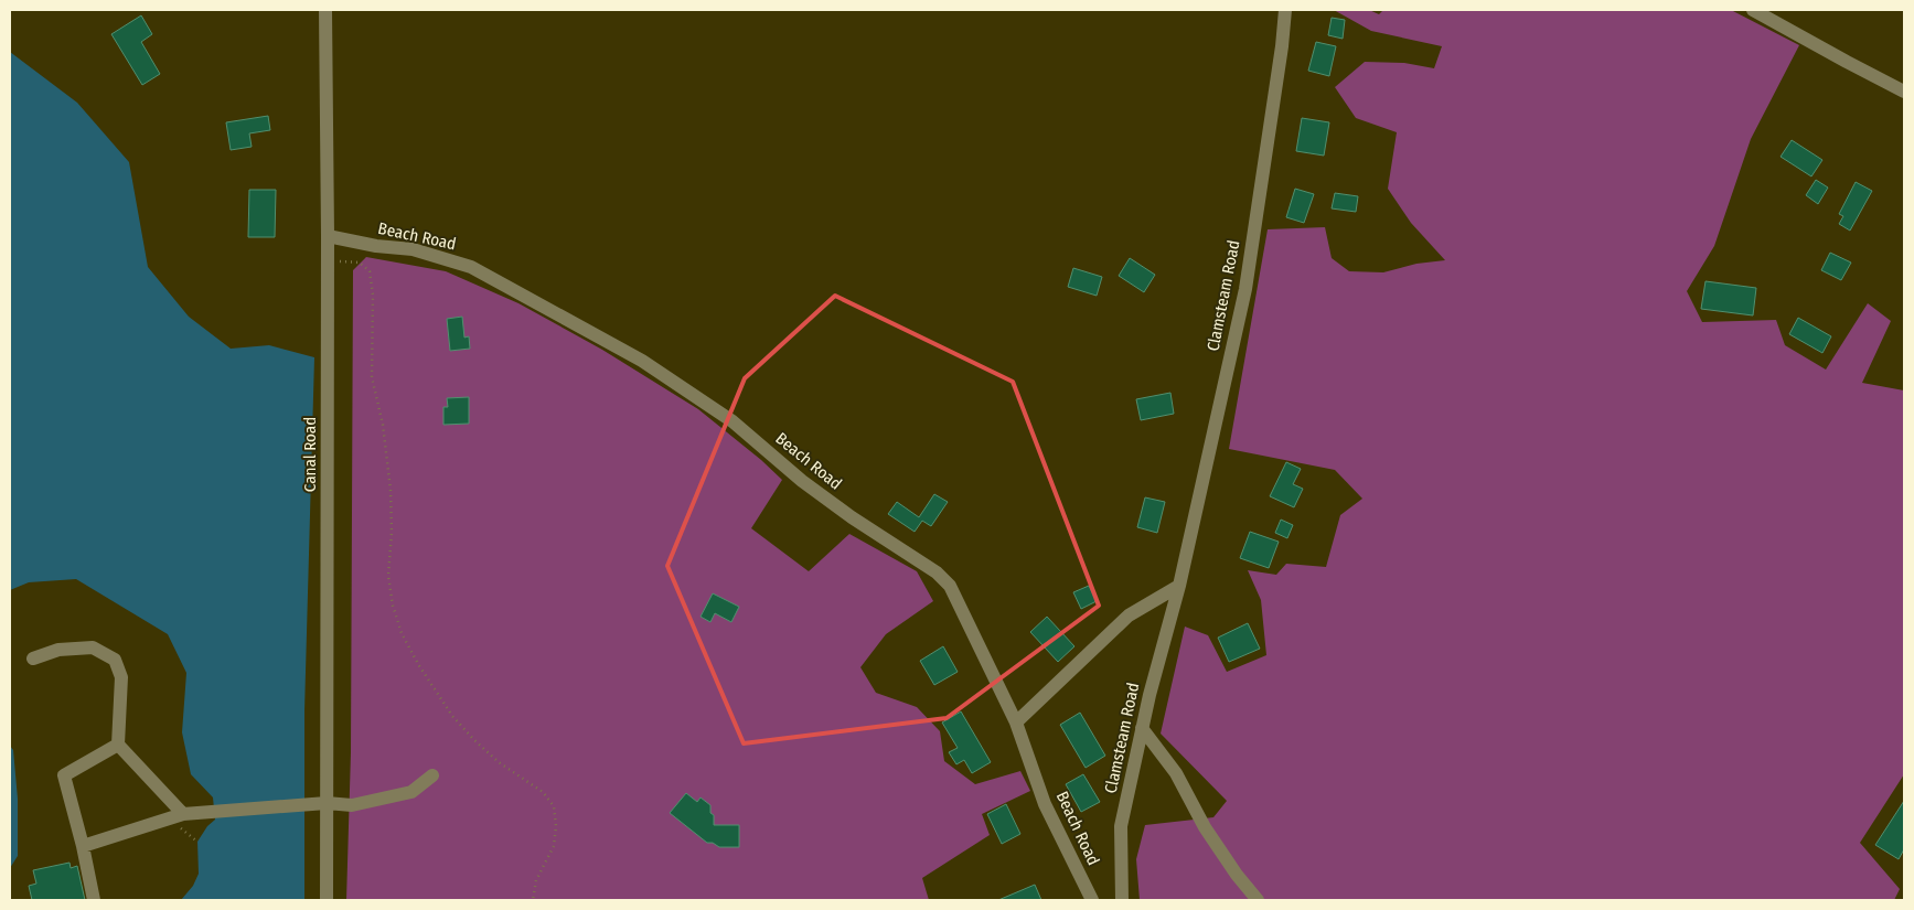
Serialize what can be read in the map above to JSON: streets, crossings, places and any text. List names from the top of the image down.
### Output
{
  "streets": {
    "street": ["Beach Road", "Clamsteam Road", "Canal Road"]
  },
  "crossings": [
    ["Beach Road", "Canal Road"]
  ]
}
